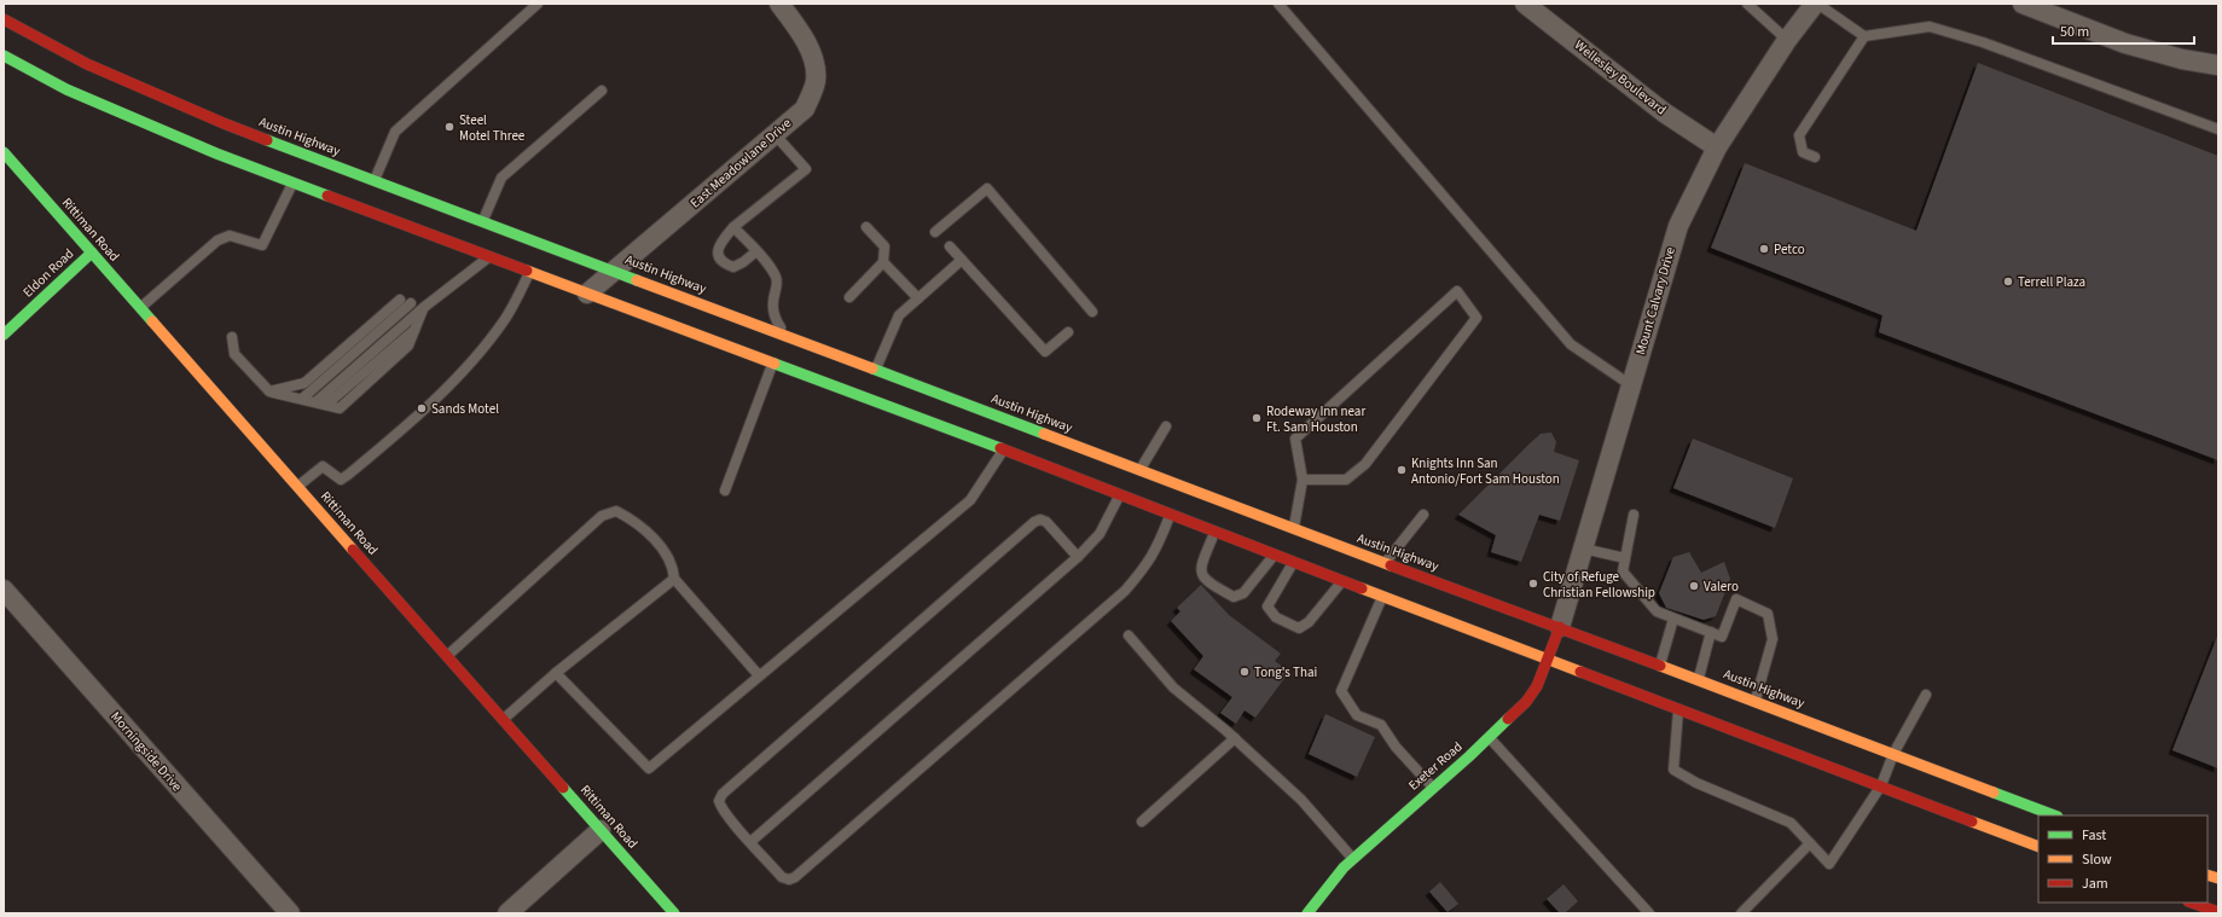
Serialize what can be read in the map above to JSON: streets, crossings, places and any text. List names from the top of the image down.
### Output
{
  "streets": {
    "main road": [
      "Austin Highway",
      "Rittiman Road",
      "Eldon Road",
      "Exeter Road"
    ],
    "street": [
      "Wellesley Boulevard",
      "East Meadowlane Drive",
      "Mount Calvary Drive",
      "Morningside Drive"
    ]
  },
  "crossings": [
    ["Wellesley Boulevard", "Mount Calvary Drive"],
    ["Austin Highway", "East Meadowlane Drive"],
    ["Austin Highway", "Mount Calvary Drive"],
    ["Austin Highway", "Exeter Road"],
    ["Rittiman Road", "Eldon Road"],
    ["Mount Calvary Drive", "Exeter Road"]
  ],
  "places": [
    "Steel Motel Three",
    "Petco",
    "Terrell Plaza",
    "Sands Motel",
    "Rodeway Inn near Ft. Sam Houston",
    "Knights Inn San Antonio/Fort Sam Houston",
    "City of Refuge Christian Fellowship",
    "Valero",
    "Tong's Thai"
  ],
  "legend": ["Fast", "Slow", "Jam"],
  "scale_bar": "50 m"
}
